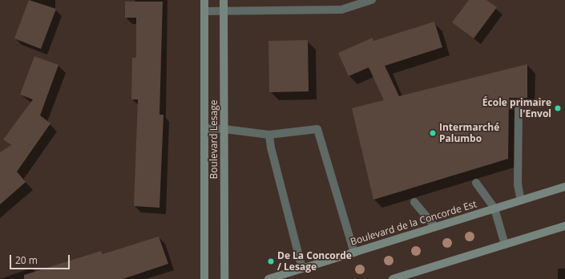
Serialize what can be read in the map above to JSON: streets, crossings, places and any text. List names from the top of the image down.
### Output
{
  "streets": {
    "street": ["Boulevard Lesage", "Boulevard de la Concorde Est"]
  },
  "places": ["École primaire l'Envol", "Intermarché Palumbo", "De La Concorde / Lesage"],
  "scale_bar": "20 m"
}
